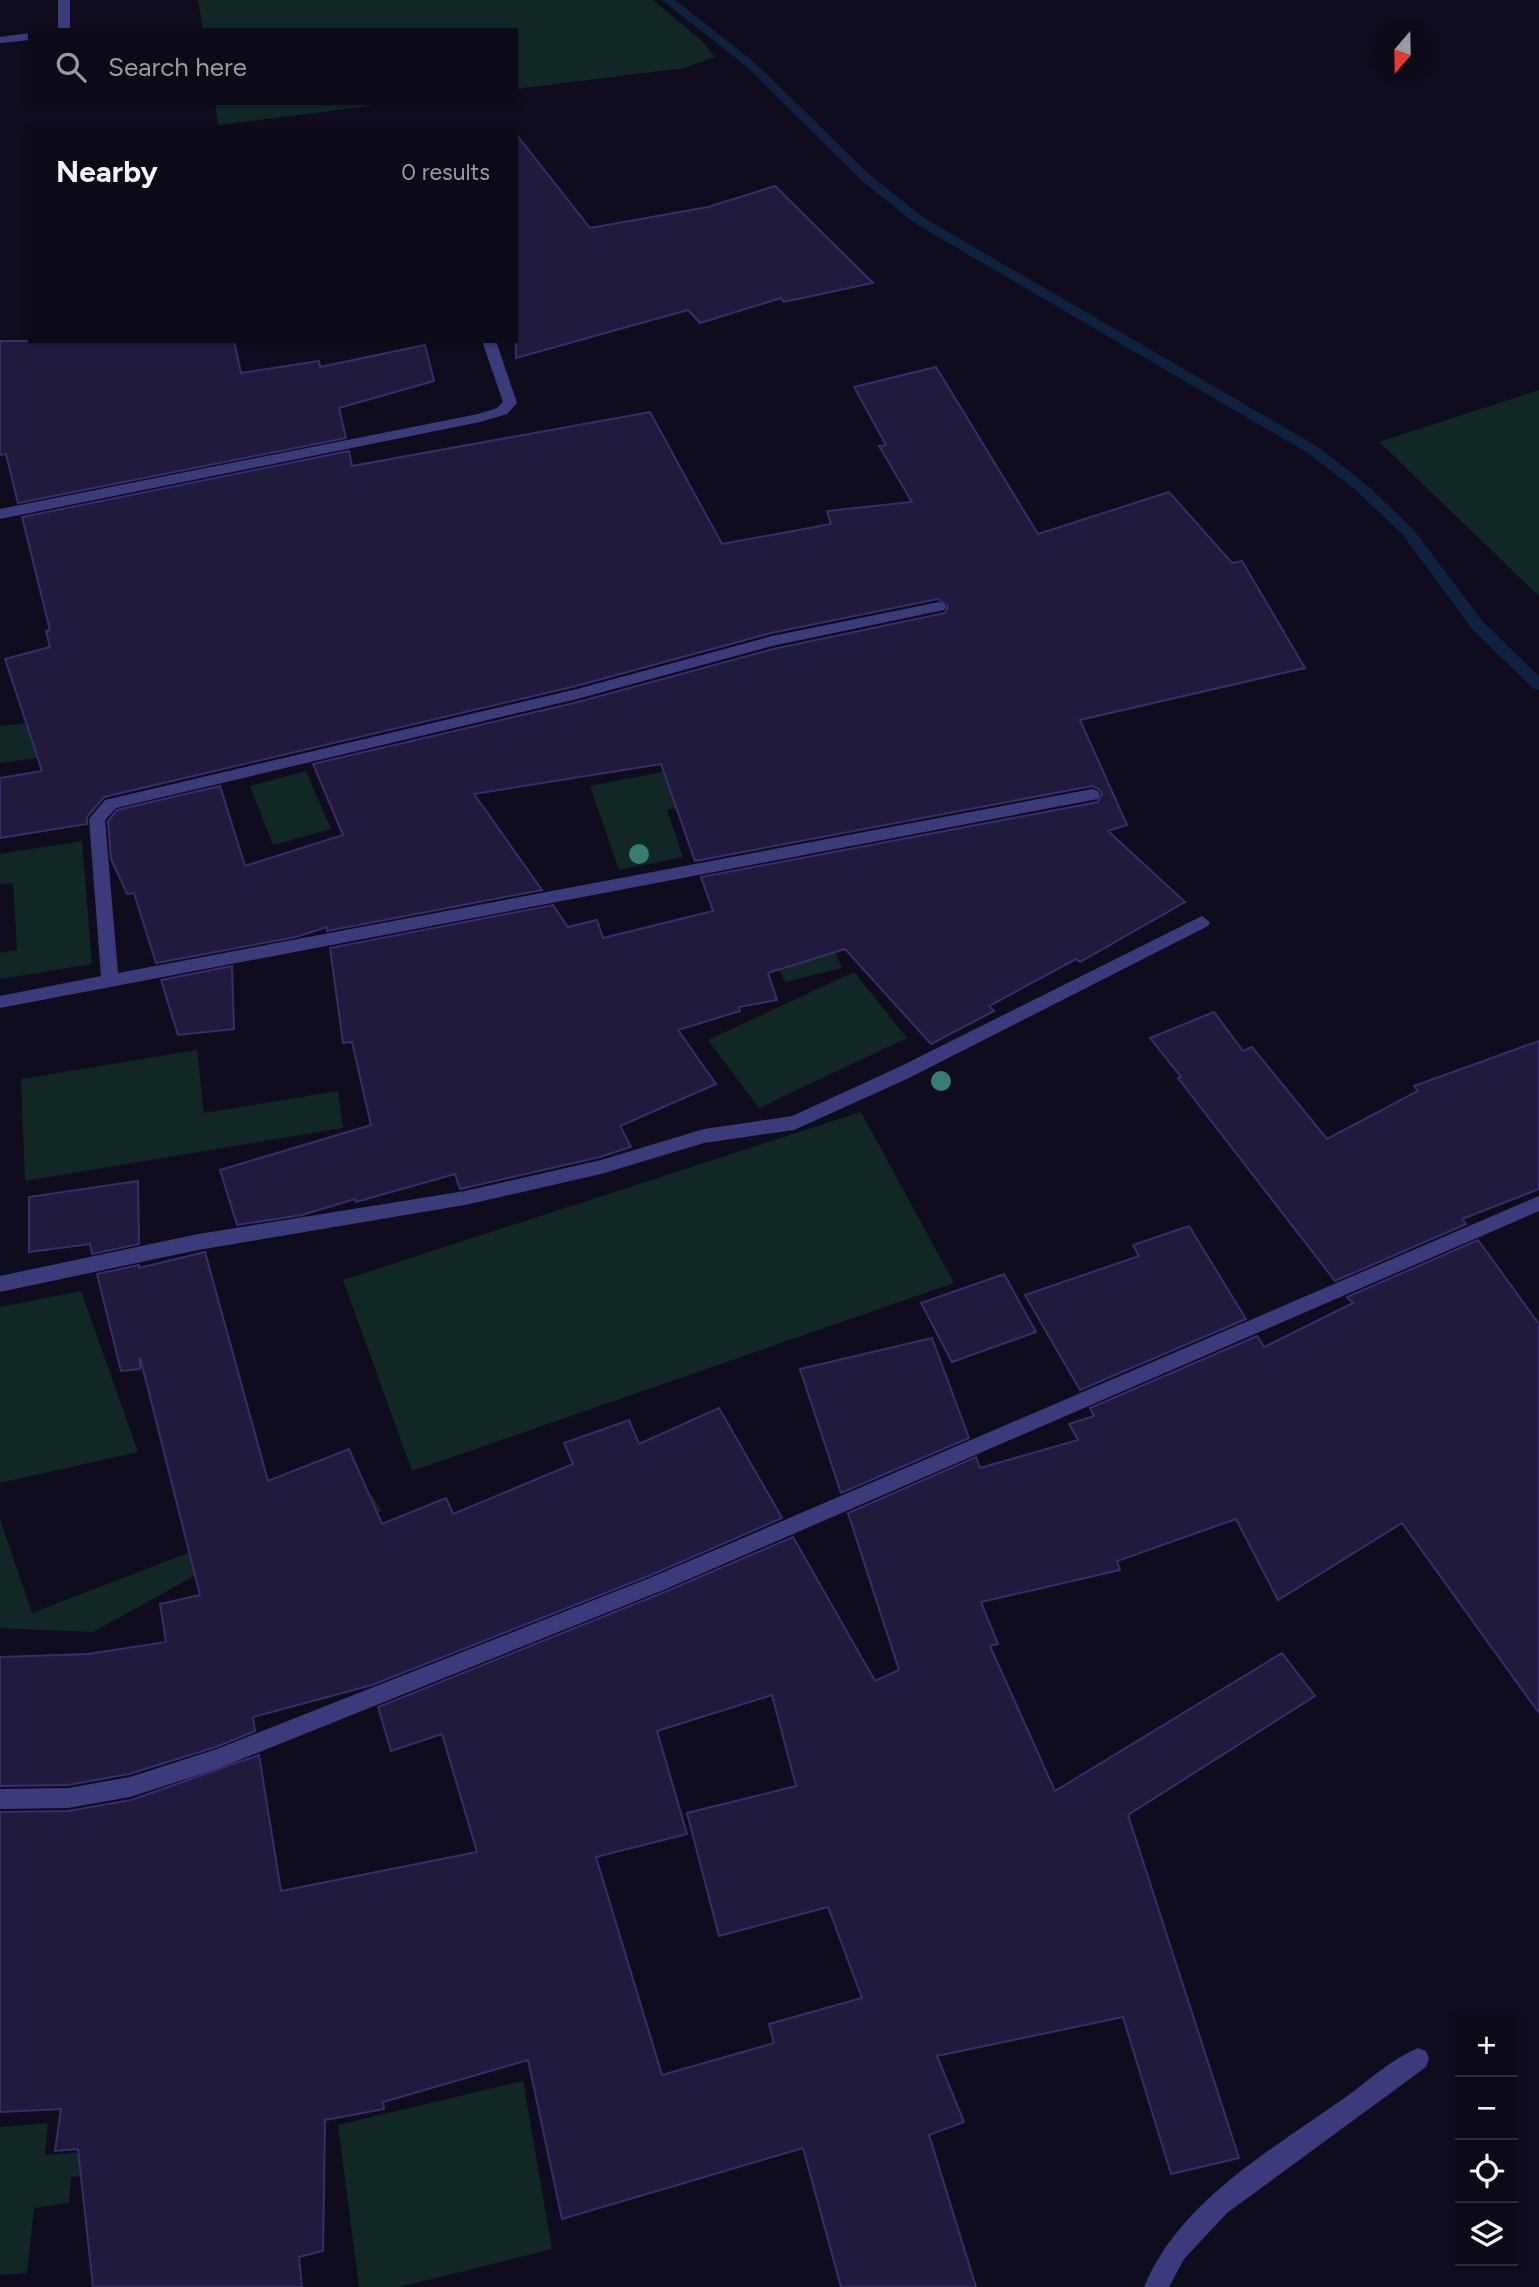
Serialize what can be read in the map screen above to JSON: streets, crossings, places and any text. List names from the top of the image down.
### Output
{
  "north": "bottom",
  "page": {
    "search": "Search here",
    "heading": ["Nearby", "0 results"],
    "map_buttons": ["+", "−"]
  }
}
